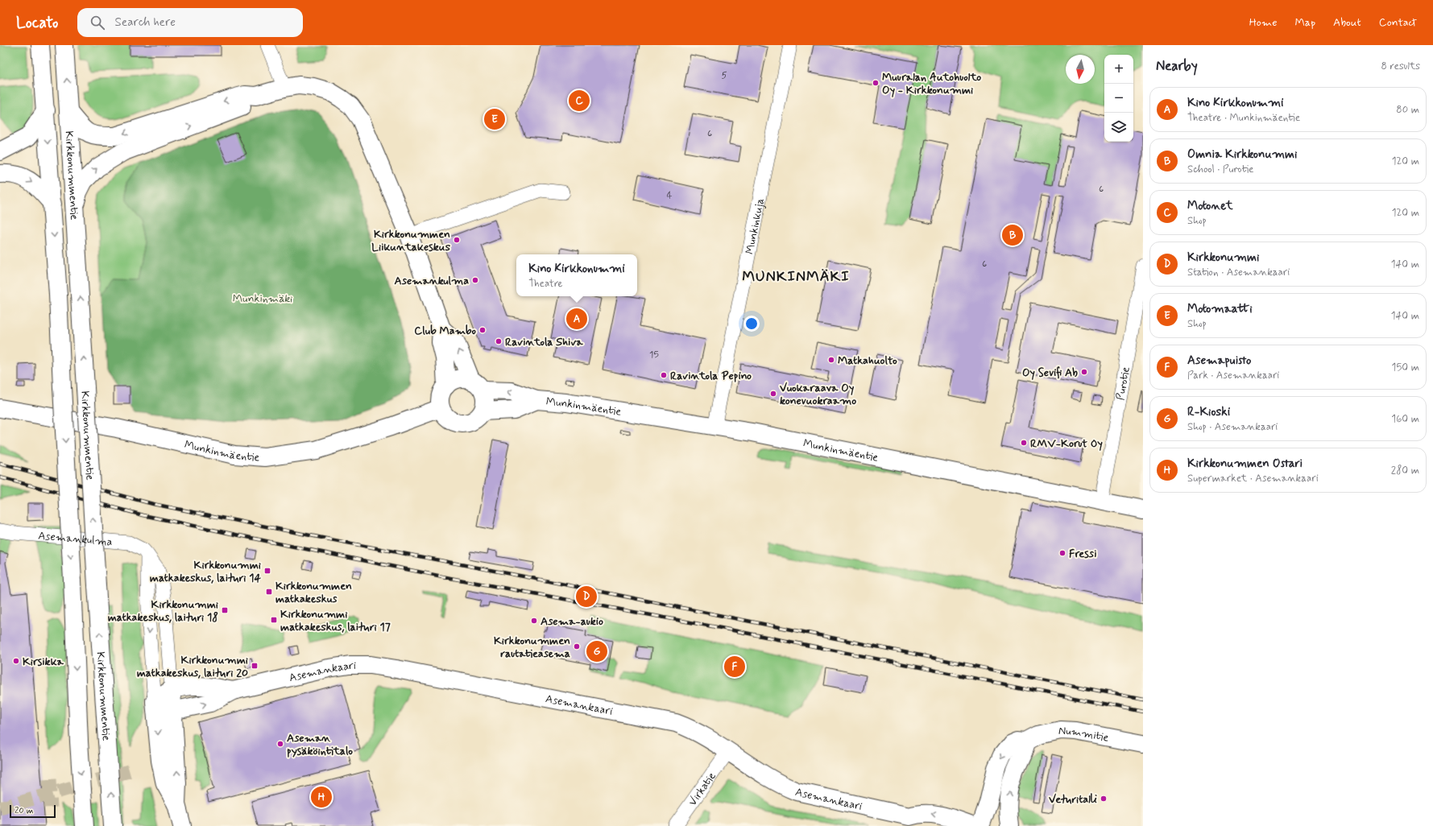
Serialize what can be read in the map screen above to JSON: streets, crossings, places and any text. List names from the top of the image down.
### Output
{
  "streets": {
    "street": [
      "Kirkkonummentie",
      "Munkinkuja",
      "Purotie",
      "Munkinmäentie",
      "Asemankulma",
      "Asemankaari",
      "Nummitie",
      "Virkatie"
    ]
  },
  "crossings": [
    ["Munkinkuja", "Munkinmäentie"],
    ["Purotie", "Munkinmäentie"],
    ["Asemankulma", "Asemankaari"],
    ["Asemankaari", "Nummitie"],
    ["Asemankaari", "Virkatie"]
  ],
  "districts": ["MUNKINMÄKI"],
  "parks": ["Munkinmäki"],
  "places": {
    "other": [
      "Muuralan Autohuolto Oy - Kirkkonummi",
      "Kirkkonummen Liikuntakeskus",
      "Asemankulma",
      "Club Mambo",
      "Ravintola Shiva",
      "Matkahuolto",
      "Oy Sevifi Ab",
      "Ravintola Pepino",
      "Vuokaraava Oy konevuokraamo",
      "RMV-Korut Oy",
      "Fressi",
      "Asema-aukio",
      "Kirkkonummen rautatieasema",
      "Kirsikka",
      "Aseman pysäköintitalo",
      "Veturitalli"
    ],
    "transit": [
      "Kirkkonummi matkakeskus, laituri 14",
      "Kirkkonummen matkakeskus",
      "Kirkkonummi matkakeskus, laituri 18",
      "Kirkkonummi matkakeskus, laituri 17",
      "Kirkkonummi matkakeskus, laituri 20"
    ]
  },
  "house_numbers": [
    "5",
    "6",
    "6",
    "4",
    "6",
    "15"
  ],
  "scale_bar": "20 m",
  "north": "bottom",
  "page": {
    "header": "Locato",
    "search": "Search here",
    "nav": [
      "Home",
      "Map",
      "About",
      "Contact"
    ],
    "heading": ["Nearby", "8 results"],
    "map_buttons": ["+", "−"],
    "list": [
      {
        "mark": "A",
        "name": "Kino Kirkkonummi",
        "note": "Theatre · Munkinmäentie",
        "value": "80 m"
      },
      {
        "mark": "B",
        "name": "Omnia Kirkkonummi",
        "note": "School · Purotie",
        "value": "120 m"
      },
      {
        "mark": "C",
        "name": "Motonet",
        "note": "Shop",
        "value": "120 m"
      },
      {
        "mark": "D",
        "name": "Kirkkonummi",
        "note": "Station · Asemankaari",
        "value": "140 m"
      },
      {
        "mark": "E",
        "name": "Motomaatti",
        "note": "Shop",
        "value": "140 m"
      },
      {
        "mark": "F",
        "name": "Asemapuisto",
        "note": "Park · Asemankaari",
        "value": "150 m"
      },
      {
        "mark": "G",
        "name": "R-Kioski",
        "note": "Shop · Asemankaari",
        "value": "160 m"
      },
      {
        "mark": "H",
        "name": "Kirkkonummen Ostari",
        "note": "Supermarket · Asemankaari",
        "value": "280 m"
      }
    ],
    "pins": [
      "C",
      "E",
      "B",
      "A",
      "D",
      "G",
      "F",
      "H"
    ],
    "popup": ["Kino Kirkkonummi", "Theatre"],
    "scale": "20 m"
  }
}
